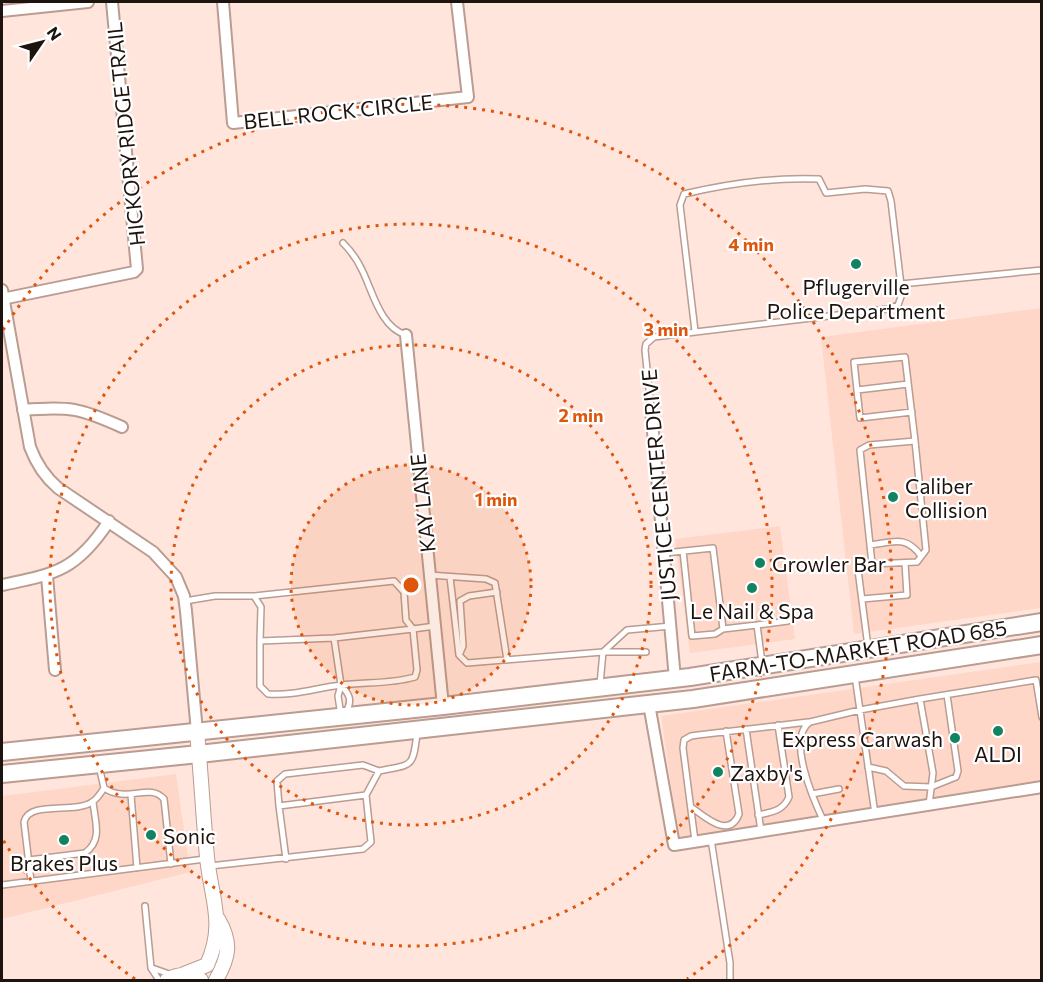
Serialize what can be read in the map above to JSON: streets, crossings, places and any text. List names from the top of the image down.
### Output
{
  "streets": {
    "main road": ["FARM-TO-MARKET ROAD 685"],
    "street": [
      "BELL ROCK CIRCLE",
      "HICKORY RIDGE TRAIL",
      "JUSTICE CENTER DRIVE",
      "KAY LANE"
    ]
  },
  "crossings": [
    ["JUSTICE CENTER DRIVE", "FARM-TO-MARKET ROAD 685"],
    ["KAY LANE", "FARM-TO-MARKET ROAD 685"]
  ],
  "places": [
    "Pflugerville Police Department",
    "Caliber Collision",
    "Growler Bar",
    "Le Nail & Spa",
    "ALDI",
    "Express Carwash",
    "Zaxby's",
    "Sonic",
    "Brakes Plus"
  ],
  "north": "top right",
  "rings": [
    "4 min",
    "3 min",
    "2 min",
    "1 min"
  ]
}
